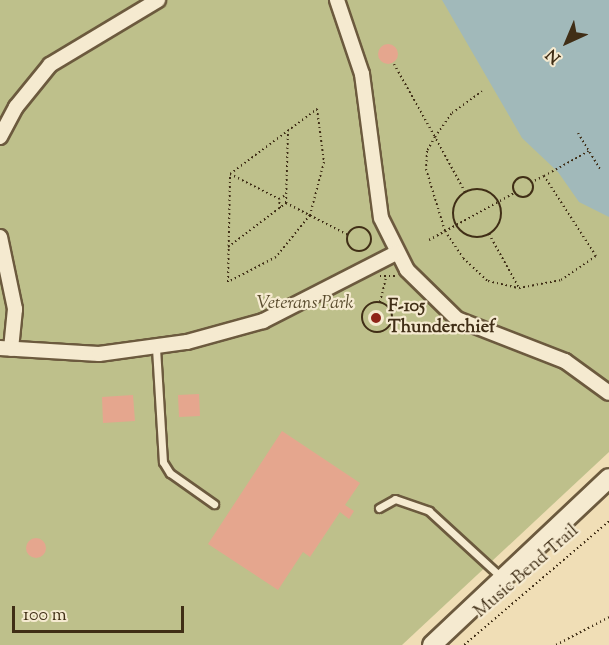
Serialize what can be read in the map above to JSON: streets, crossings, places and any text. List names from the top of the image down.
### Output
{
  "streets": {
    "path": ["Music Bend Trail"]
  },
  "parks": ["Veterans Park"],
  "places": ["F-105 Thunderchief"],
  "scale_bar": "100 m",
  "north": "bottom left"
}
